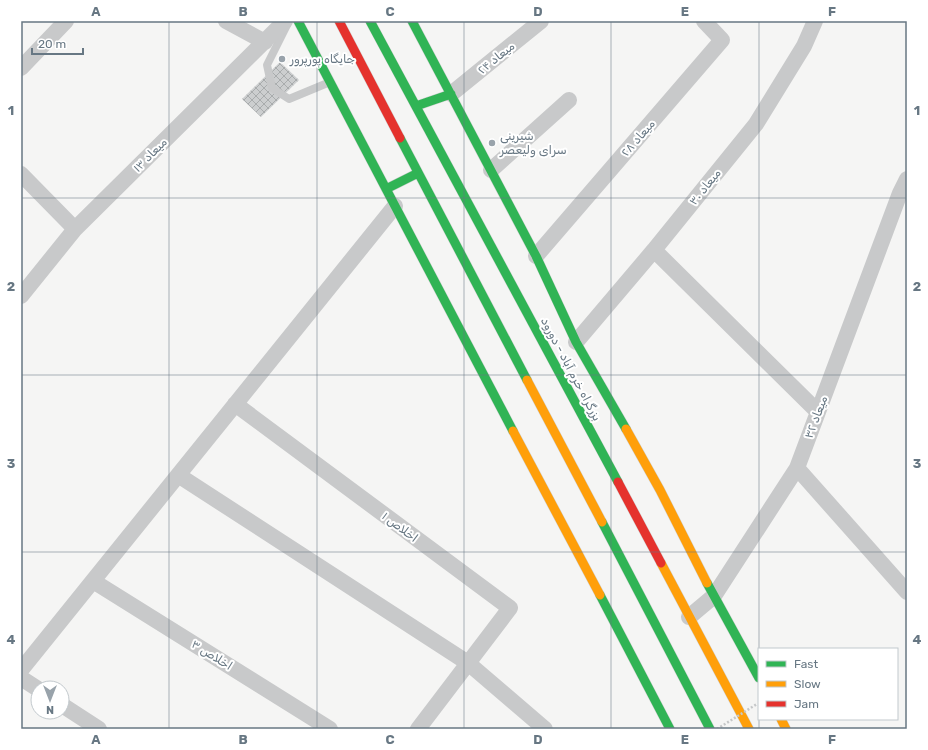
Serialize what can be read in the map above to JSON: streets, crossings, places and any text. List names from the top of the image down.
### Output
{
  "streets": {
    "main road": ["بزرگراه خرم آباد - دورود"],
    "street": [
      "میعاد ۲۴",
      "میعاد ۲۸",
      "میعاد ۱۳",
      "میعاد ۳۰",
      "میعاد ۳۲",
      "اخلاص ۱",
      "اخلاص ۳"
    ]
  },
  "crossings": [
    ["بزرگراه خرم آباد - دورود", "میعاد ۳۲"]
  ],
  "places": ["جایگاه پورپرور", "شیرینی سرای ولیعصر"],
  "legend": ["Fast", "Slow", "Jam"],
  "scale_bar": "20 m",
  "north": "bottom",
  "grid": {
    "columns": [
      "A",
      "B",
      "C",
      "D",
      "E",
      "F"
    ],
    "rows": [
      "1",
      "2",
      "3",
      "4"
    ]
  }
}
